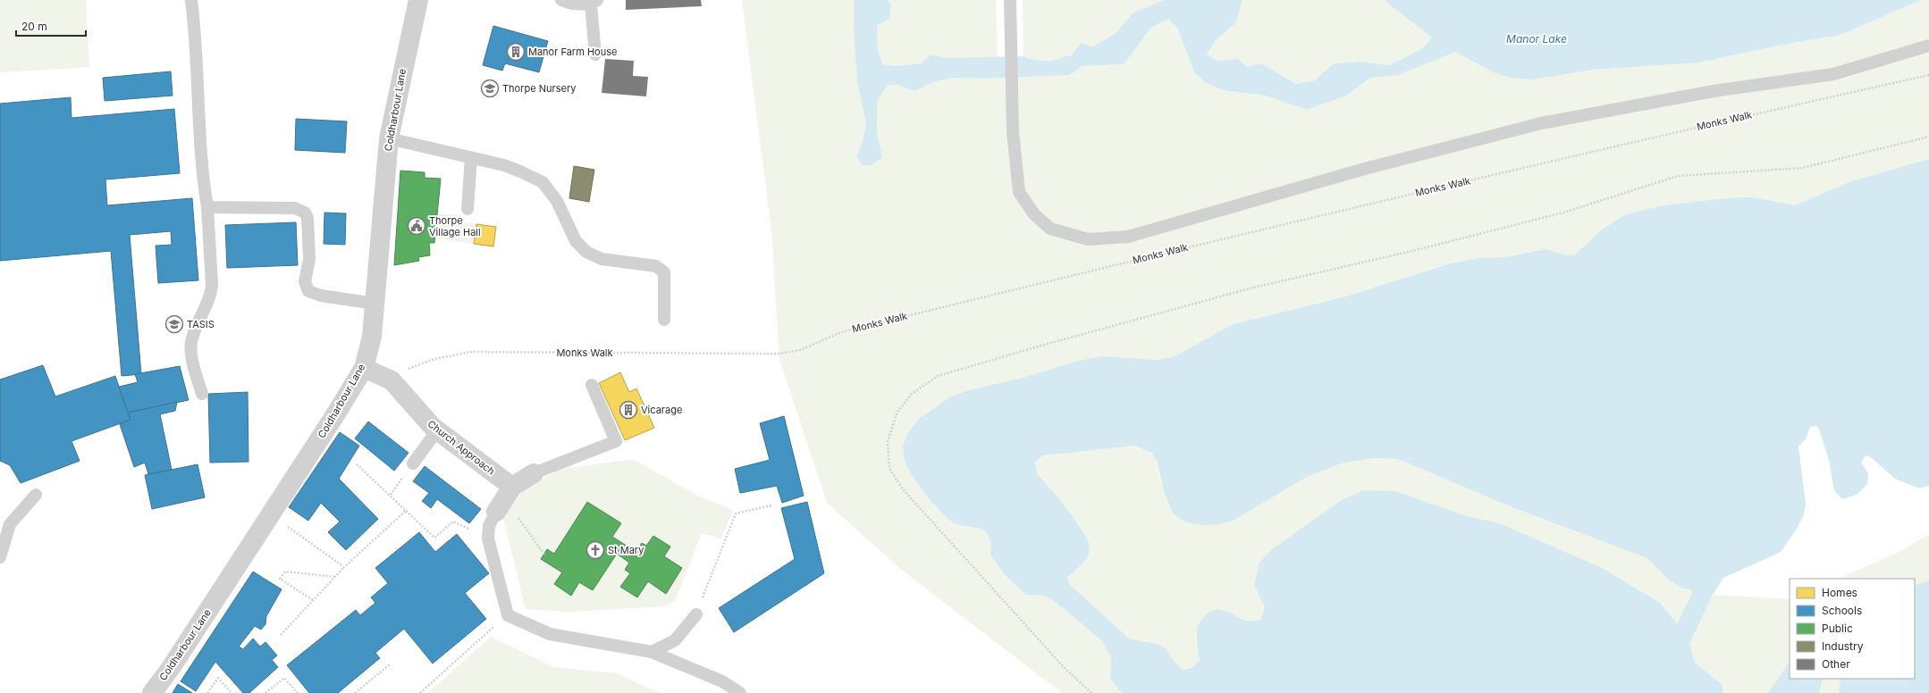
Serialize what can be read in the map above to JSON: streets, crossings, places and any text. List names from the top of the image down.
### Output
{
  "streets": {
    "street": ["Coldharbour Lane", "Church Approach"],
    "path": ["Monks Walk"]
  },
  "crossings": [
    ["Coldharbour Lane", "Church Approach"],
    ["Monks Walk", "Church Approach"]
  ],
  "water": ["Manor Lake"],
  "places": {
    "building": ["Manor Farm House", "Vicarage"],
    "school or university": ["Thorpe Nursery", "TASIS"],
    "public building": ["Thorpe Village Hall"],
    "church": ["St Mary"]
  },
  "legend": [
    "Homes",
    "Schools",
    "Public",
    "Industry",
    "Other"
  ],
  "scale_bar": "20 m"
}
